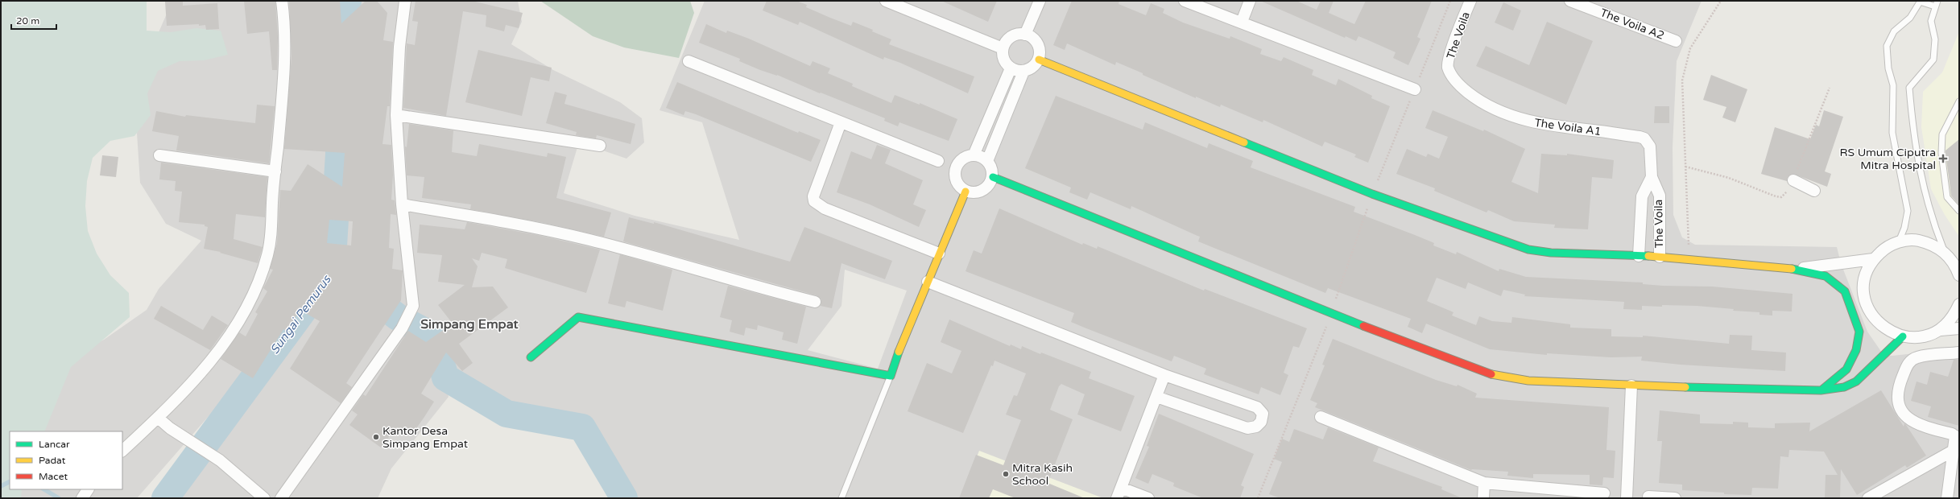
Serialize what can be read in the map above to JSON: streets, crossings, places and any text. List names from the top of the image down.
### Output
{
  "streets": {
    "street": ["The Voila A2", "The Voila", "The Voila A1"]
  },
  "crossings": [
    ["The Voila", "The Voila A1"]
  ],
  "districts": ["Simpang Empat"],
  "water": ["Sungai Pemurus"],
  "places": {
    "health": ["RS Umum Ciputra Mitra Hospital"],
    "other": ["Kantor Desa Simpang Empat", "Mitra Kasih School"]
  },
  "legend": ["Lancar", "Padat", "Macet"],
  "scale_bar": "20 m"
}
